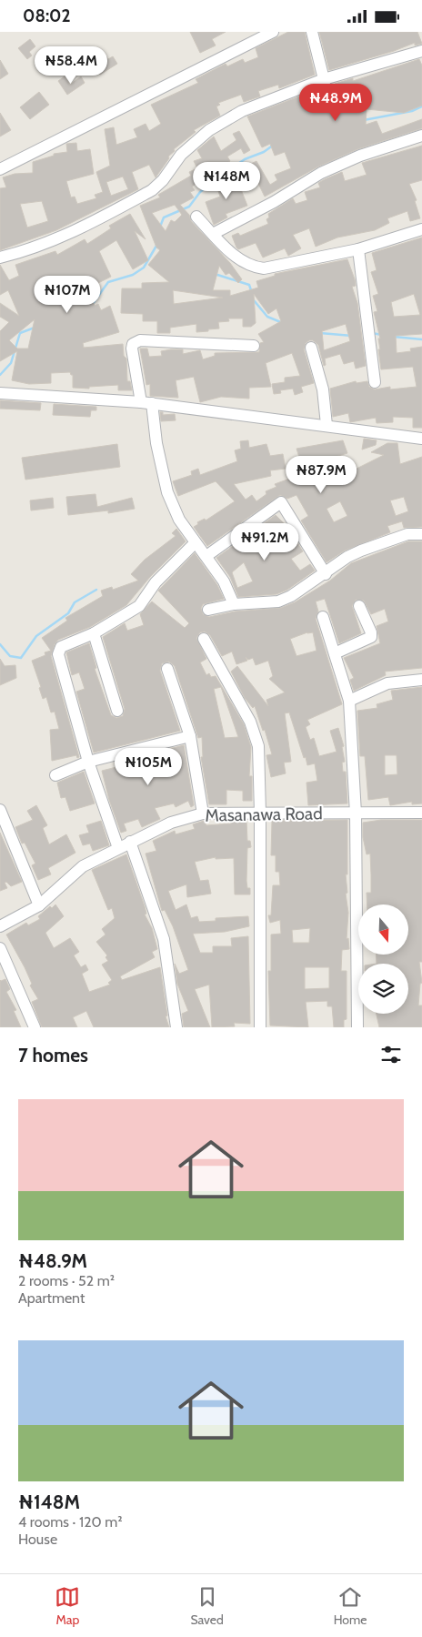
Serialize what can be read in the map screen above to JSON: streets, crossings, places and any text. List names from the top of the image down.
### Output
{
  "streets": {
    "street": ["Masanawa Road"]
  },
  "north": "bottom",
  "page": {
    "status": "08:02",
    "price": [
      "₦58.4M",
      "₦48.9M",
      "₦148M",
      "₦107M",
      "₦87.9M",
      "₦91.2M",
      "₦105M"
    ],
    "heading": "7 homes",
    "list": [
      {
        "name": "₦48.9M",
        "note": "2 rooms · 52 m² · Apartment"
      },
      {
        "name": "₦148M",
        "note": "4 rooms · 120 m² · House"
      }
    ],
    "tabs": ["Map", "Saved", "Home"]
  }
}
